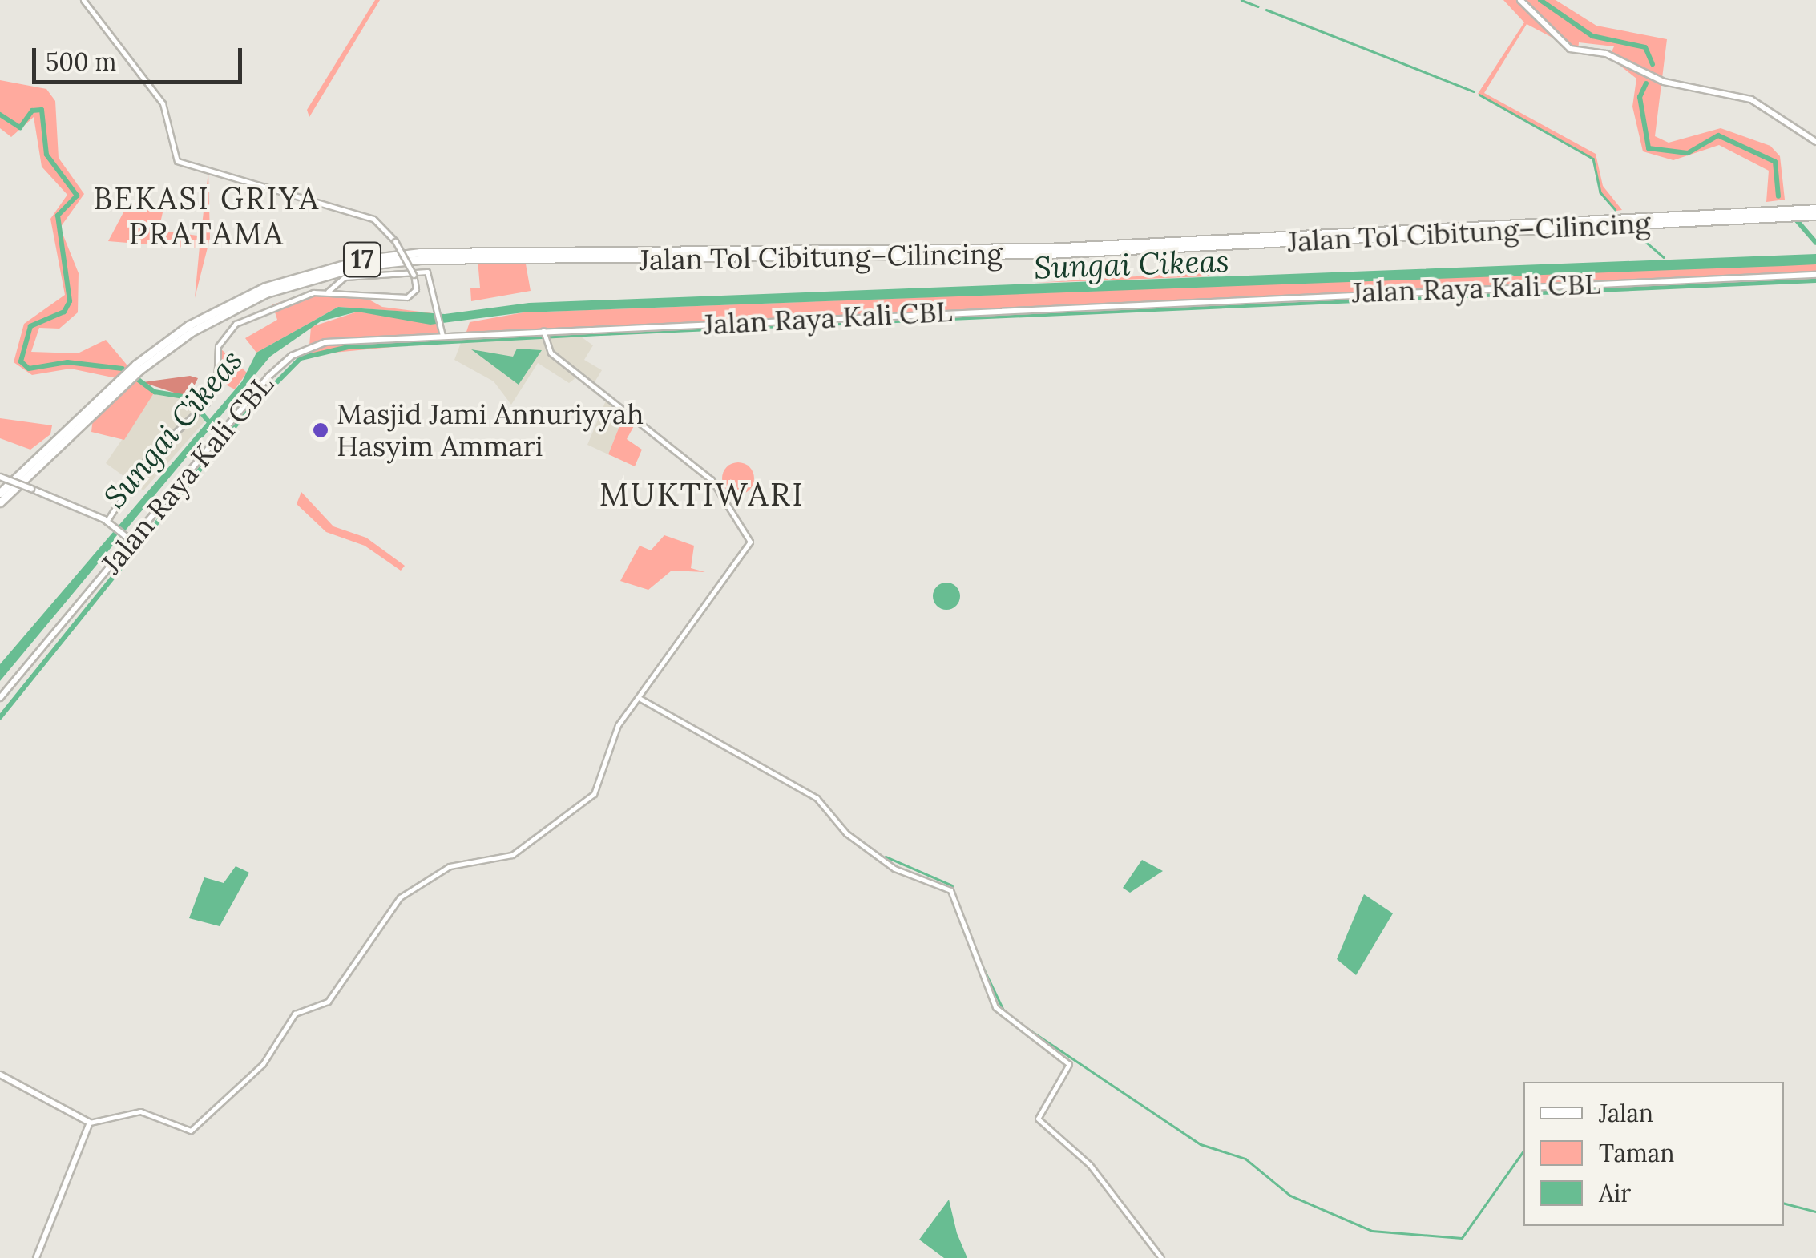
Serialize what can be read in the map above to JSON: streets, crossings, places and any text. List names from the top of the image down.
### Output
{
  "streets": {
    "highway": ["Jalan Tol Cibitung–Cilincing", "17"],
    "main road": ["Jalan Raya Kali CBL"]
  },
  "districts": ["BEKASI GRIYA PRATAMA", "MUKTIWARI"],
  "water": ["Sungai Cikeas"],
  "places": ["Masjid Jami Annuriyyah Hasyim Ammari"],
  "legend": ["Jalan", "Taman", "Air"],
  "scale_bar": "500 m"
}
